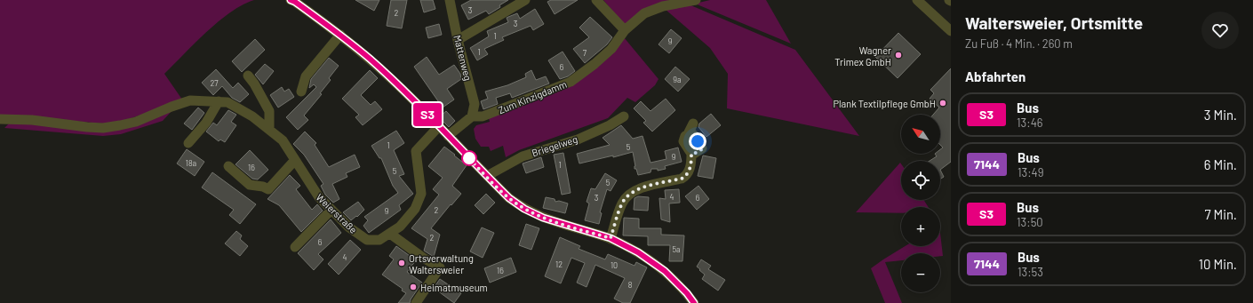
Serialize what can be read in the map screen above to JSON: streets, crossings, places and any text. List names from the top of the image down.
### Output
{
  "streets": {
    "street": [
      "Mattenweg",
      "Zum Kinzigdamm",
      "Briegelweg",
      "Weierstraße"
    ]
  },
  "crossings": [
    ["Mattenweg", "Zum Kinzigdamm"]
  ],
  "places": [
    "Wagner Trimex GmbH",
    "Plank Textilpflege GmbH",
    "Ortsverwaltung Waltersweier",
    "Heimatmuseum"
  ],
  "lines": ["bus line S3"],
  "house_numbers": [
    "3",
    "2",
    "3",
    "1",
    "9",
    "1",
    "7",
    "6",
    "9a",
    "27",
    "1",
    "5",
    "9",
    "18a",
    "1",
    "16",
    "5",
    "5",
    "4",
    "3",
    "6",
    "2",
    "9",
    "2",
    "6",
    "5a",
    "4",
    "12",
    "10",
    "16",
    "8"
  ],
  "north": "top left",
  "page": {
    "on_map": "S3",
    "heading": [
      ["Waltersweier, Ortsmitte", "Zu Fuß · 4 Min. · 260 m"],
      "Abfahrten"
    ],
    "list": [
      {
        "mark": "S3",
        "name": "Bus",
        "note": "13:46",
        "value": "3 Min."
      },
      {
        "mark": "7144",
        "name": "Bus",
        "note": "13:49",
        "value": "6 Min."
      },
      {
        "mark": "S3",
        "name": "Bus",
        "note": "13:50",
        "value": "7 Min."
      },
      {
        "mark": "7144",
        "name": "Bus",
        "note": "13:53",
        "value": "10 Min."
      }
    ],
    "map_buttons": ["+", "−"]
  }
}
